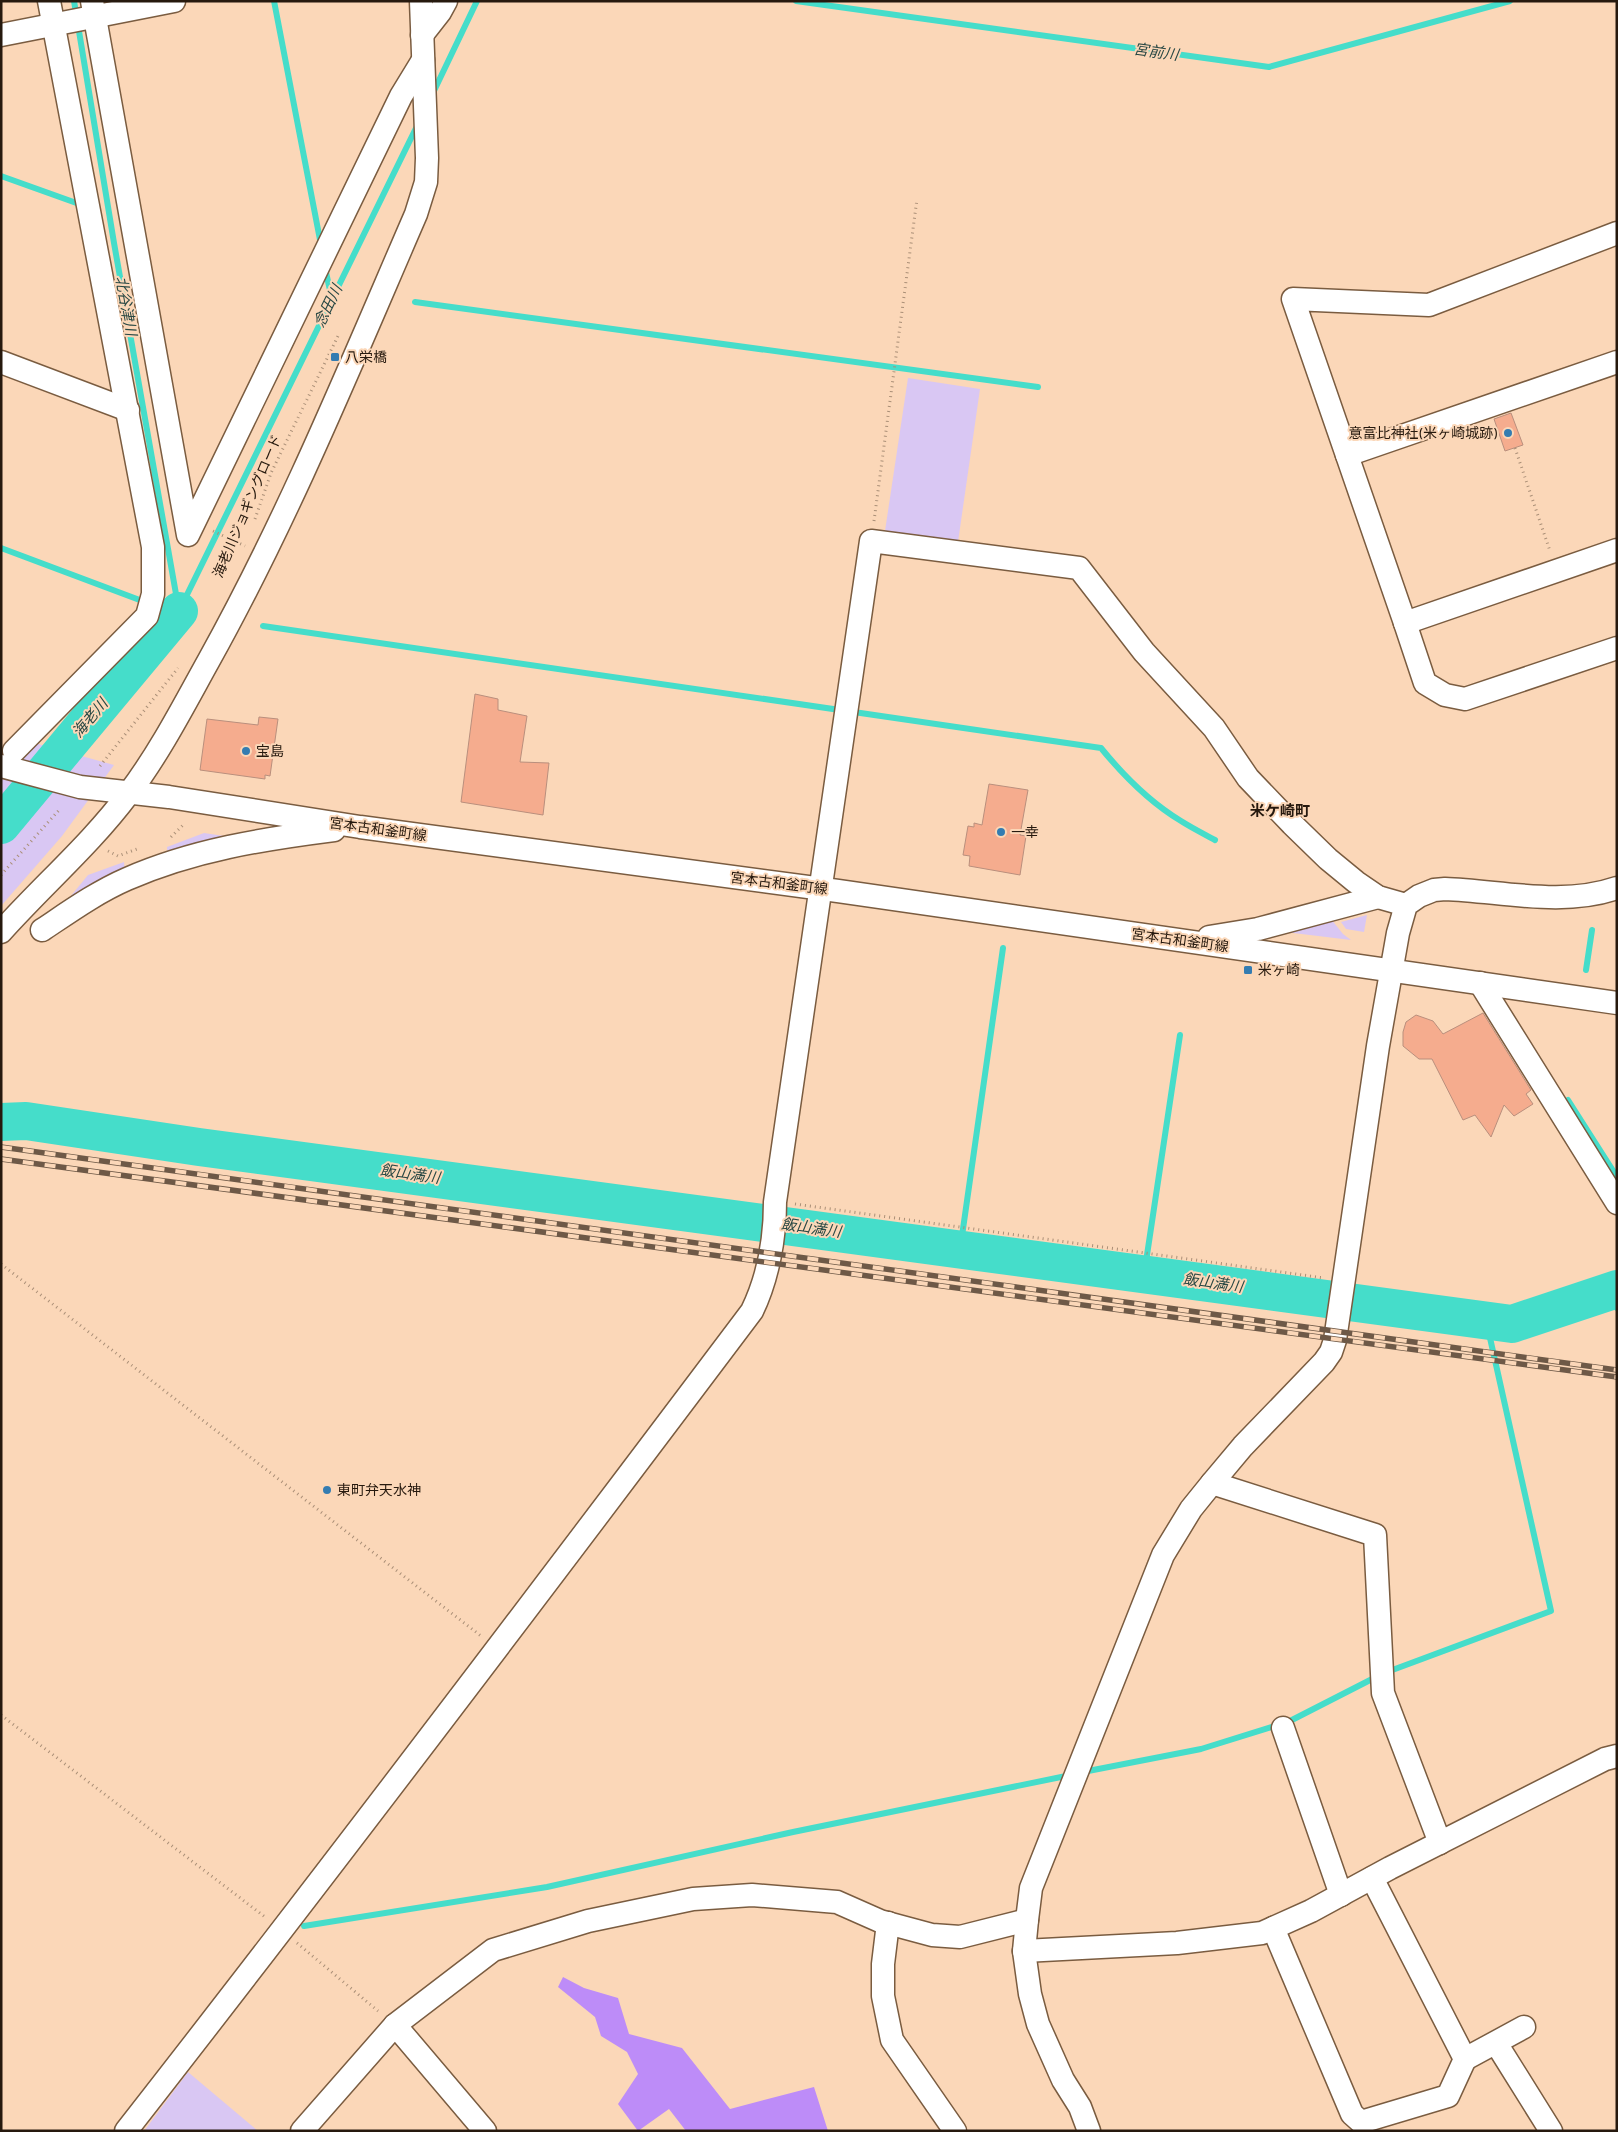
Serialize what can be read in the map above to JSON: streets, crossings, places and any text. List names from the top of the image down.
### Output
{
  "streets": {
    "street": ["宮本古和釜町線"],
    "path": ["海老川ジョギングロード"]
  },
  "districts": ["米ケ崎町"],
  "water": [
    "宮前川",
    "北谷津川",
    "念田川",
    "海老川",
    "飯山満川"
  ],
  "places": {
    "transit": ["八栄橋", "米ヶ崎"],
    "other": [
      "意富比神社(米ヶ崎城跡)",
      "宝島",
      "一幸",
      "東町弁天水神"
    ]
  }
}
